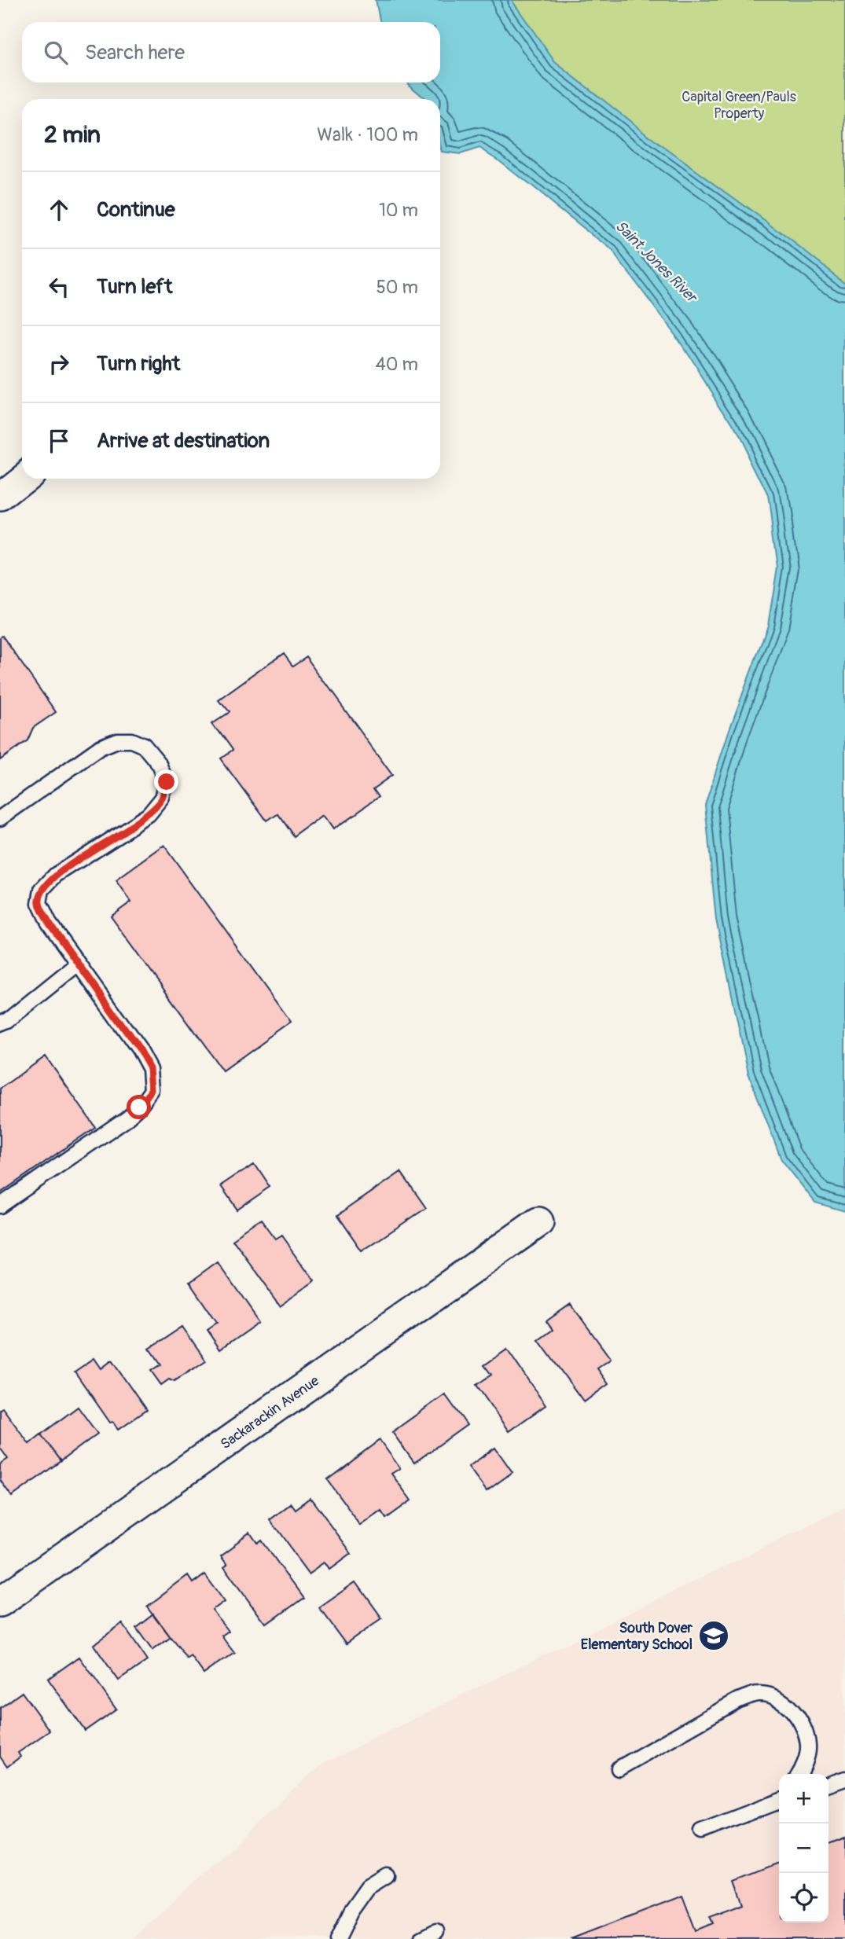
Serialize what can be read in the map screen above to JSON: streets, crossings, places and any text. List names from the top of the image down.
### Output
{
  "streets": {
    "street": ["Sackarackin Avenue"]
  },
  "water": ["Saint Jones River"],
  "parks": ["Capital Green/Pauls Property"],
  "places": {
    "school or university": ["South Dover Elementary School"]
  },
  "page": {
    "search": "Search here",
    "heading": ["2 min", "Walk · 100 m"],
    "list": [
      ["Continue", "10 m"],
      ["Turn left", "50 m"],
      ["Turn right", "40 m"],
      "Arrive at destination"
    ],
    "map_buttons": ["+", "−"]
  }
}
